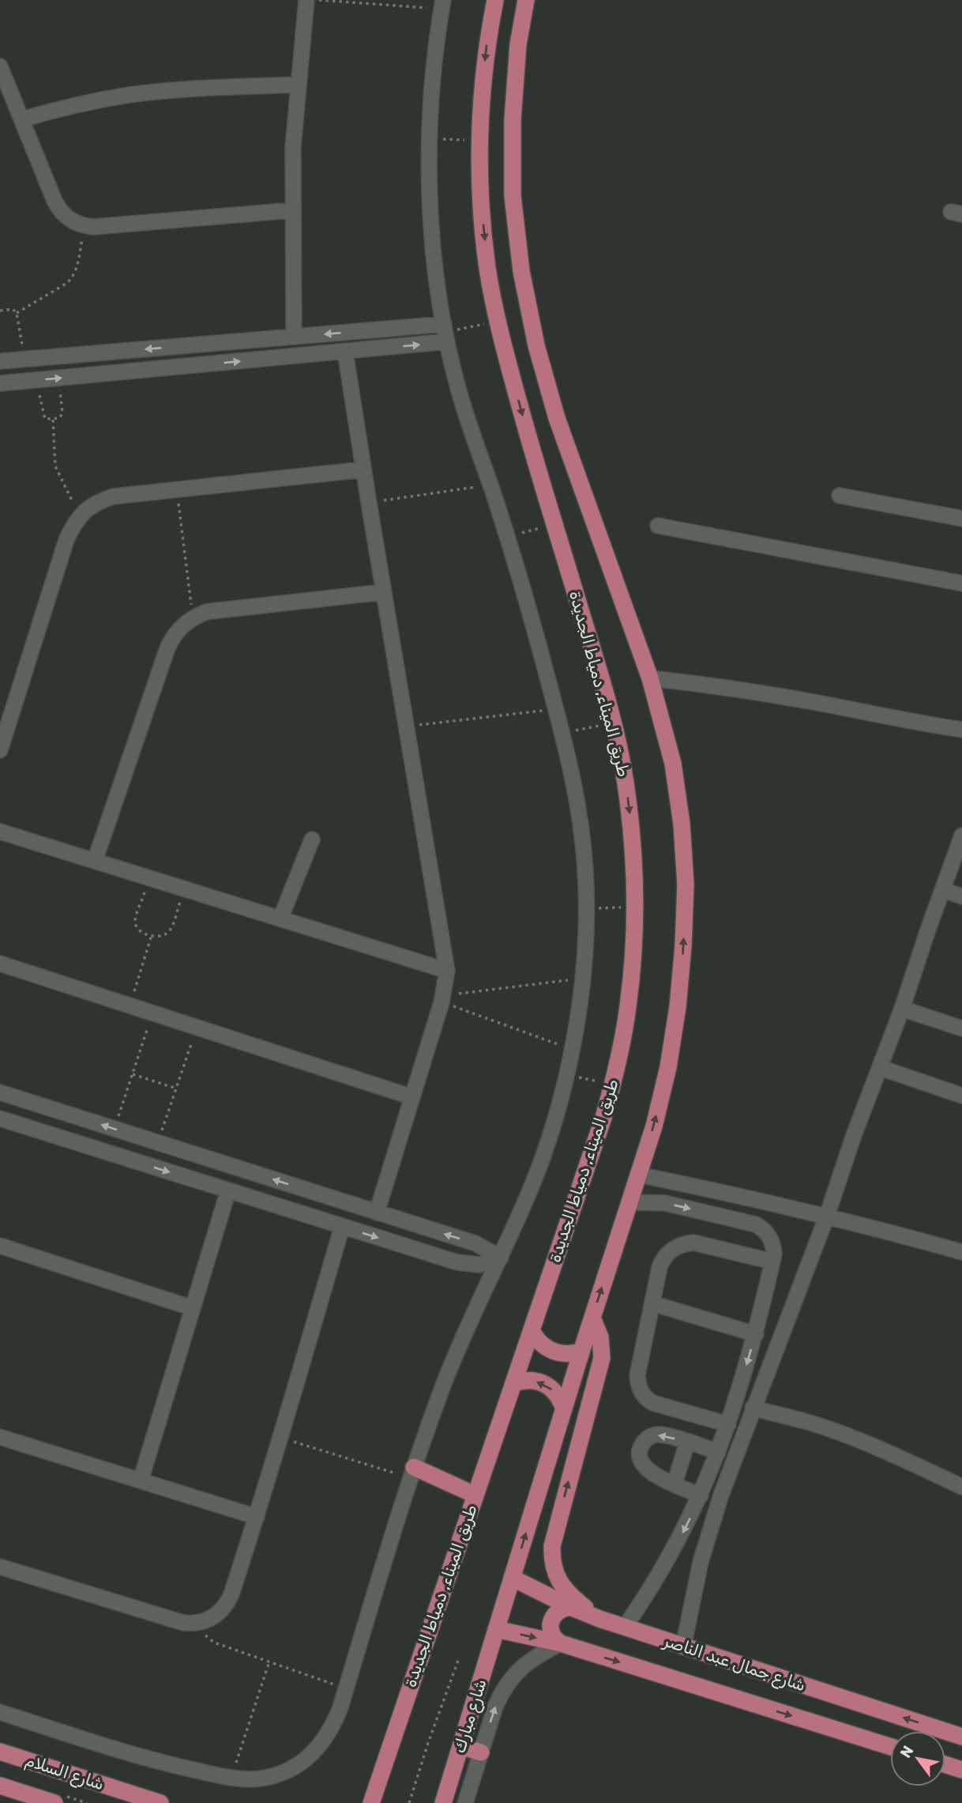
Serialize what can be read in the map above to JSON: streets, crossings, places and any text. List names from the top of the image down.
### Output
{
  "streets": {
    "main road": [
      "طريق الميناء, دمياط الجديدة",
      "شارع جمال عبد الناصر",
      "شارع مبارك",
      "شارع السلام"
    ]
  },
  "crossings": [
    ["شارع جمال عبد الناصر", "شارع مبارك"]
  ],
  "north": "top left"
}
